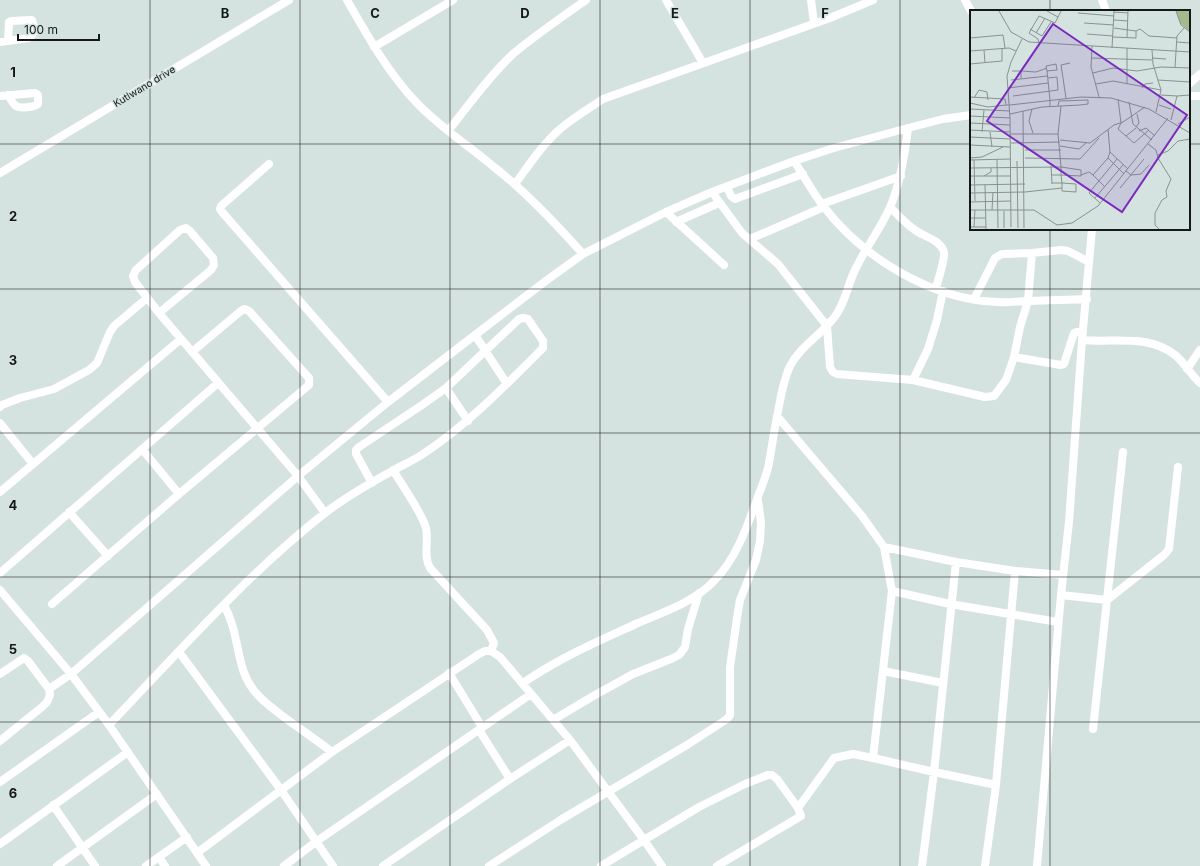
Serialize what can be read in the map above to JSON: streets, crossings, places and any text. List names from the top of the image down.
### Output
{
  "streets": {
    "street": ["Kutlwano drive"]
  },
  "scale_bar": "100 m",
  "grid": {
    "columns": [
      "B",
      "C",
      "D",
      "E",
      "F"
    ],
    "rows": [
      "1",
      "2",
      "3",
      "4",
      "5",
      "6"
    ]
  }
}
